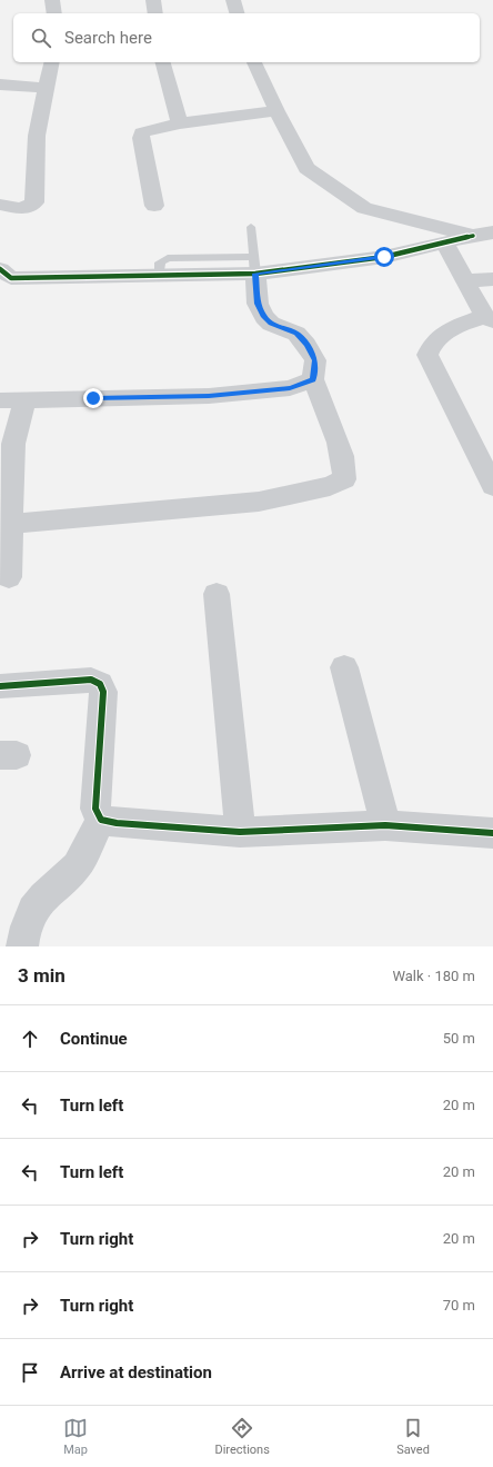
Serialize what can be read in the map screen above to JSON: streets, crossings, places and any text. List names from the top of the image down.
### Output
{
  "page": {
    "search": "Search here",
    "heading": ["3 min", "Walk · 180 m"],
    "list": [
      ["Continue", "50 m"],
      ["Turn left", "20 m"],
      ["Turn left", "20 m"],
      ["Turn right", "20 m"],
      ["Turn right", "70 m"],
      "Arrive at destination"
    ],
    "nav": ["Map", "Directions", "Saved"]
  }
}
